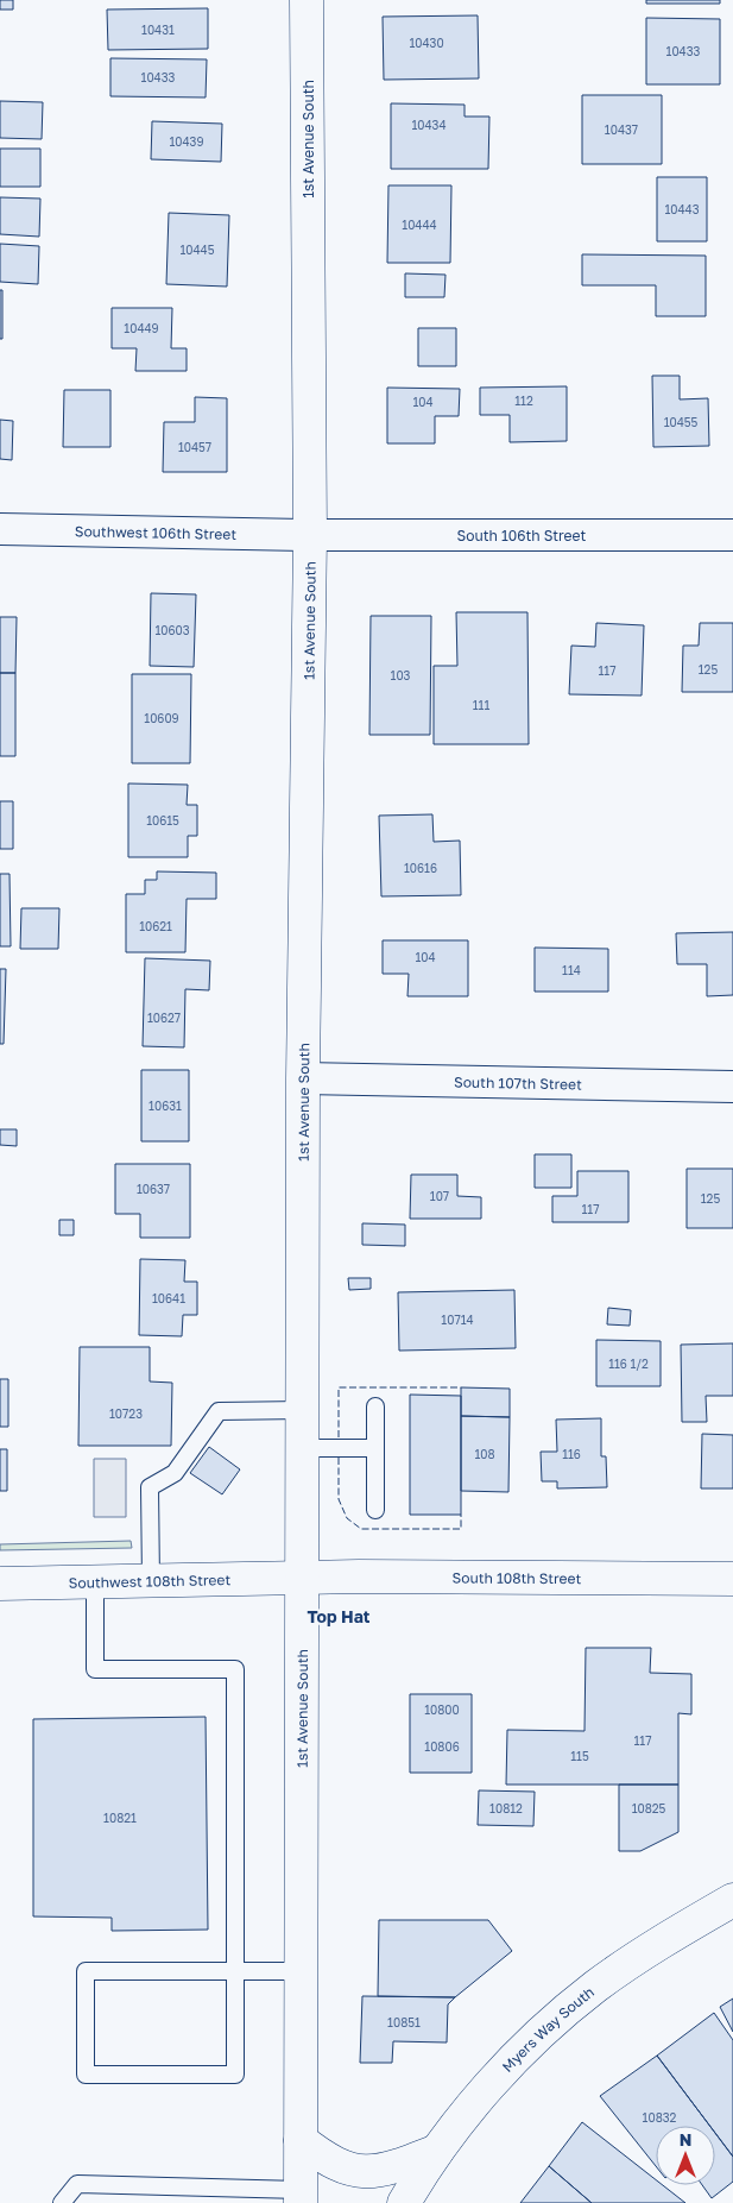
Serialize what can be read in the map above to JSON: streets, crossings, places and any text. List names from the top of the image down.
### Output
{
  "streets": {
    "street": [
      "1st Avenue South",
      "Southwest 106th Street",
      "South 106th Street",
      "South 107th Street",
      "South 108th Street",
      "Southwest 108th Street",
      "Myers Way South"
    ]
  },
  "crossings": [
    ["1st Avenue South", "Southwest 106th Street"],
    ["1st Avenue South", "South 106th Street"],
    ["1st Avenue South", "South 107th Street"],
    ["1st Avenue South", "South 108th Street"],
    ["1st Avenue South", "Southwest 108th Street"],
    ["Southwest 106th Street", "South 106th Street"],
    ["South 108th Street", "Southwest 108th Street"]
  ],
  "districts": ["Top Hat"],
  "house_numbers": [
    "10431",
    "10430",
    "10433",
    "10433",
    "10434",
    "10437",
    "10439",
    "10443",
    "10444",
    "10445",
    "10449",
    "112",
    "104",
    "10455",
    "10457",
    "10603",
    "125",
    "117",
    "103",
    "111",
    "10609",
    "10615",
    "10616",
    "10621",
    "104",
    "114",
    "10627",
    "10631",
    "10637",
    "107",
    "125",
    "117",
    "10641",
    "10714",
    "116 1/2",
    "10723",
    "108",
    "116",
    "10800",
    "117",
    "10806",
    "115",
    "10812",
    "10825",
    "10821",
    "10851",
    "10832"
  ],
  "north": "top"
}
